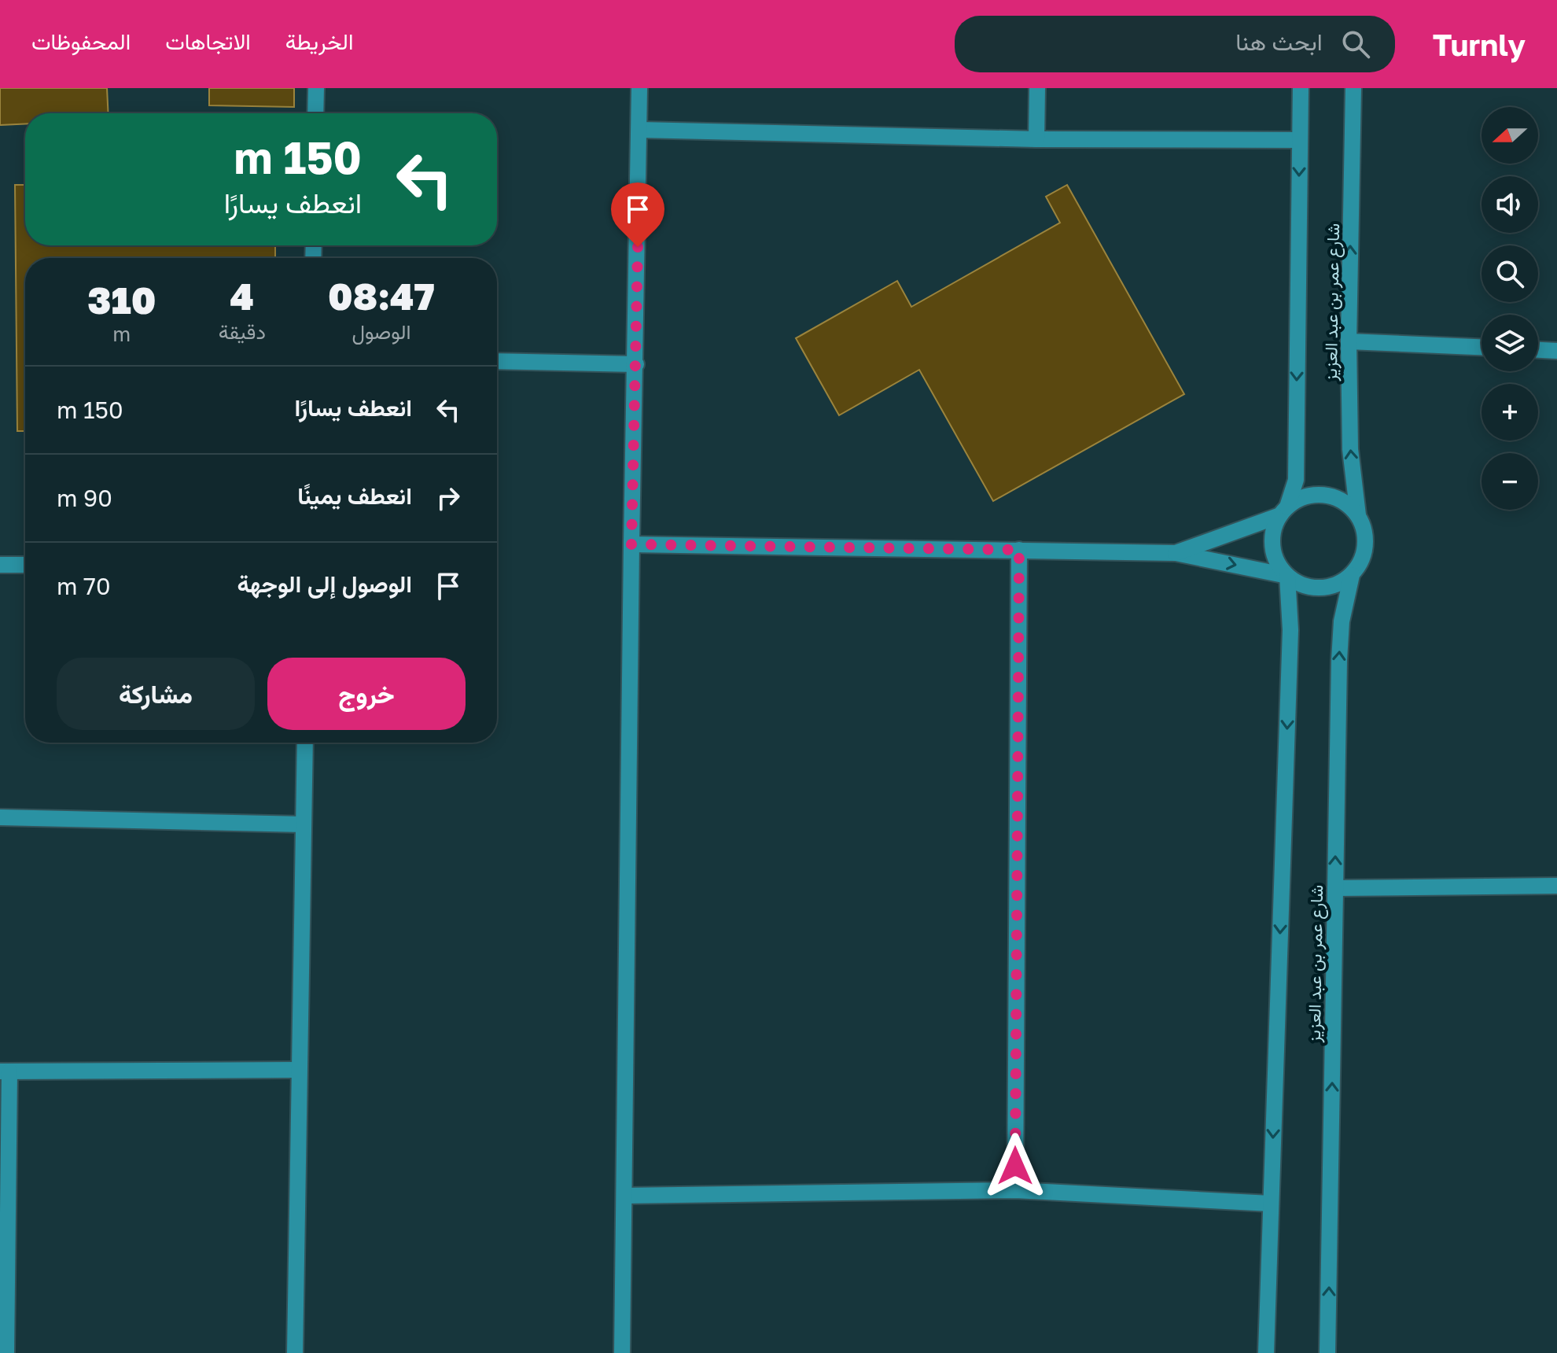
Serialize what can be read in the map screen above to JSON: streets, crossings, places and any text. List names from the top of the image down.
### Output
{
  "streets": {
    "street": ["شارع عمر بن عبد العزيز"]
  },
  "north": "left",
  "page": {
    "header": "Turnly",
    "search": "ابحث هنا",
    "nav": ["الخريطة", "الاتجاهات", "المحفوظات"],
    "map_buttons": ["+", "−"],
    "turn": ["150 m", "انعطف يسارًا"],
    "eta": [
      "08:47",
      "الوصول",
      "4",
      "دقيقة",
      "310",
      "m"
    ],
    "list": [
      {
        "name": "انعطف يسارًا",
        "value": "150 m"
      },
      {
        "name": "انعطف يمينًا",
        "value": "90 m"
      },
      {
        "name": "الوصول إلى الوجهة",
        "value": "70 m"
      }
    ],
    "buttons": ["خروج", "مشاركة"]
  }
}
